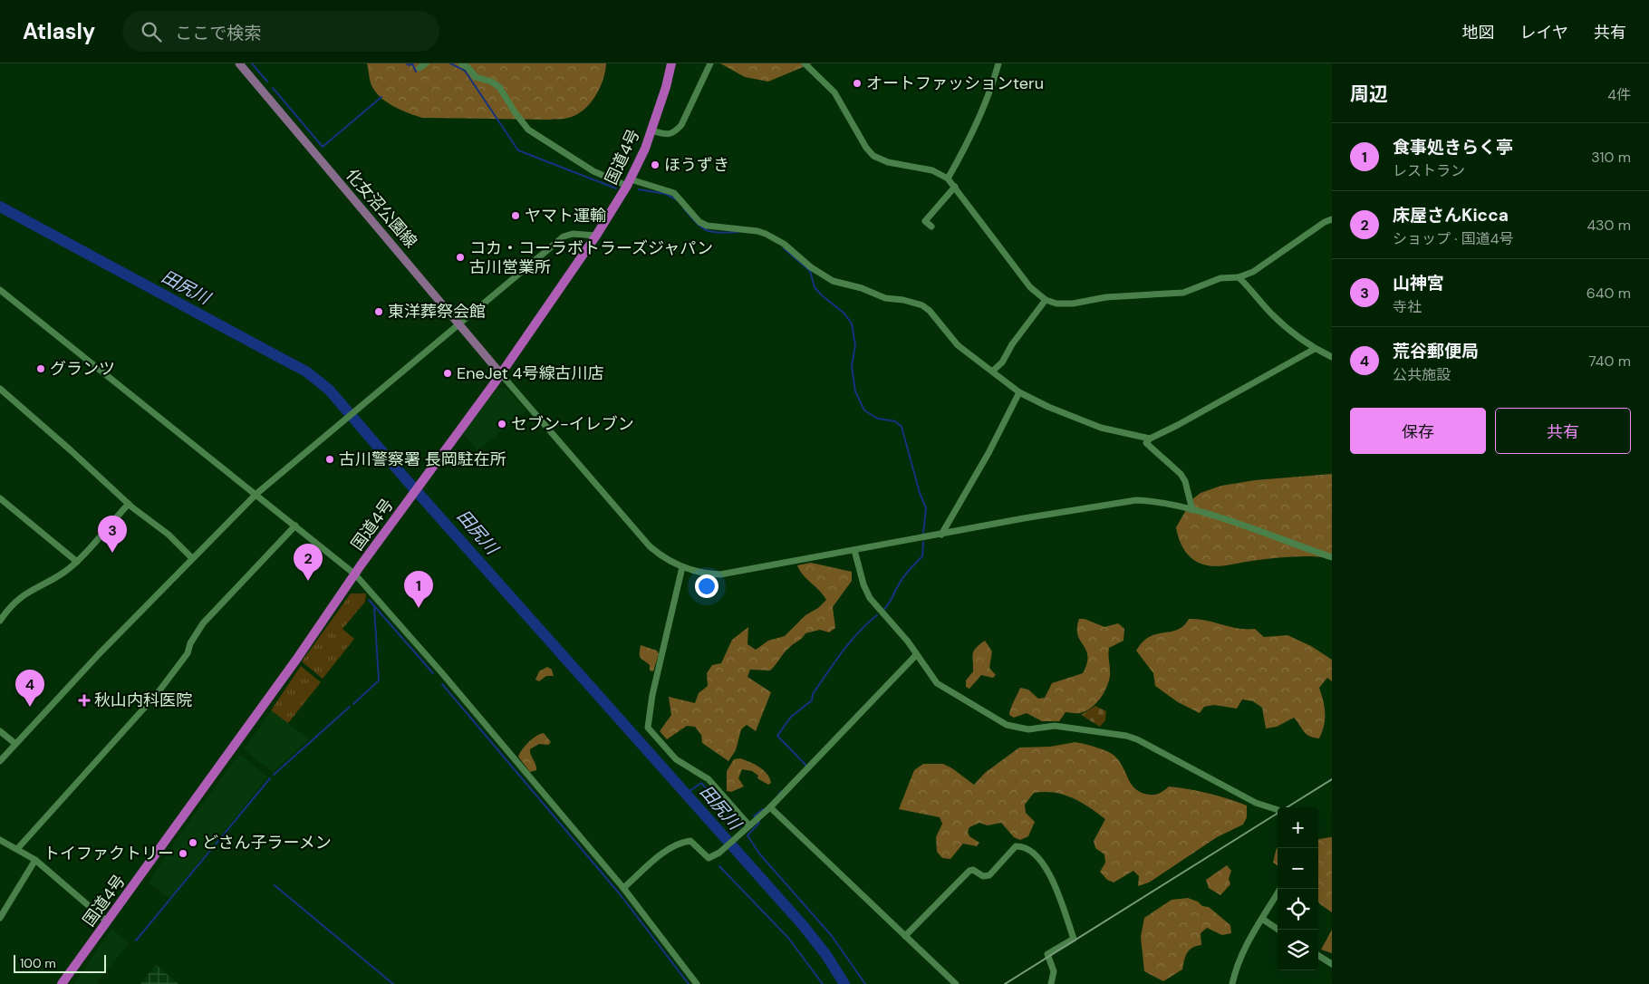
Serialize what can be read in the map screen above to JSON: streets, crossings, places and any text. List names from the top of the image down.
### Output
{
  "streets": {
    "highway": ["国道4号"],
    "main road": ["化女沼公園線"]
  },
  "crossings": [
    ["国道4号", "化女沼公園線"]
  ],
  "water": ["田尻川"],
  "places": {
    "other": [
      "オートファッションteru",
      "ほうずき",
      "ヤマト運輸",
      "コカ・コーラボトラーズジャパン 古川営業所",
      "東洋葬祭会館",
      "グランツ",
      "EneJet 4号線古川店",
      "セブン-イレブン",
      "古川警察署 長岡駐在所",
      "どさん子ラーメン",
      "トイファクトリー"
    ],
    "health": ["秋山内科医院"]
  },
  "scale_bar": "100 m",
  "page": {
    "header": "Atlasly",
    "search": "ここで検索",
    "nav": ["地図", "レイヤ", "共有"],
    "heading": ["周辺", "4件"],
    "list": [
      {
        "mark": "1",
        "name": "食事処きらく亭",
        "note": "レストラン",
        "value": "310 m"
      },
      {
        "mark": "2",
        "name": "床屋さんKicca",
        "note": "ショップ · 国道4号",
        "value": "430 m"
      },
      {
        "mark": "3",
        "name": "山神宮",
        "note": "寺社",
        "value": "640 m"
      },
      {
        "mark": "4",
        "name": "荒谷郵便局",
        "note": "公共施設",
        "value": "740 m"
      }
    ],
    "buttons": ["保存", "共有"],
    "pins": [
      "3",
      "2",
      "1",
      "4"
    ],
    "map_buttons": ["+", "−"],
    "scale": "100 m"
  }
}
